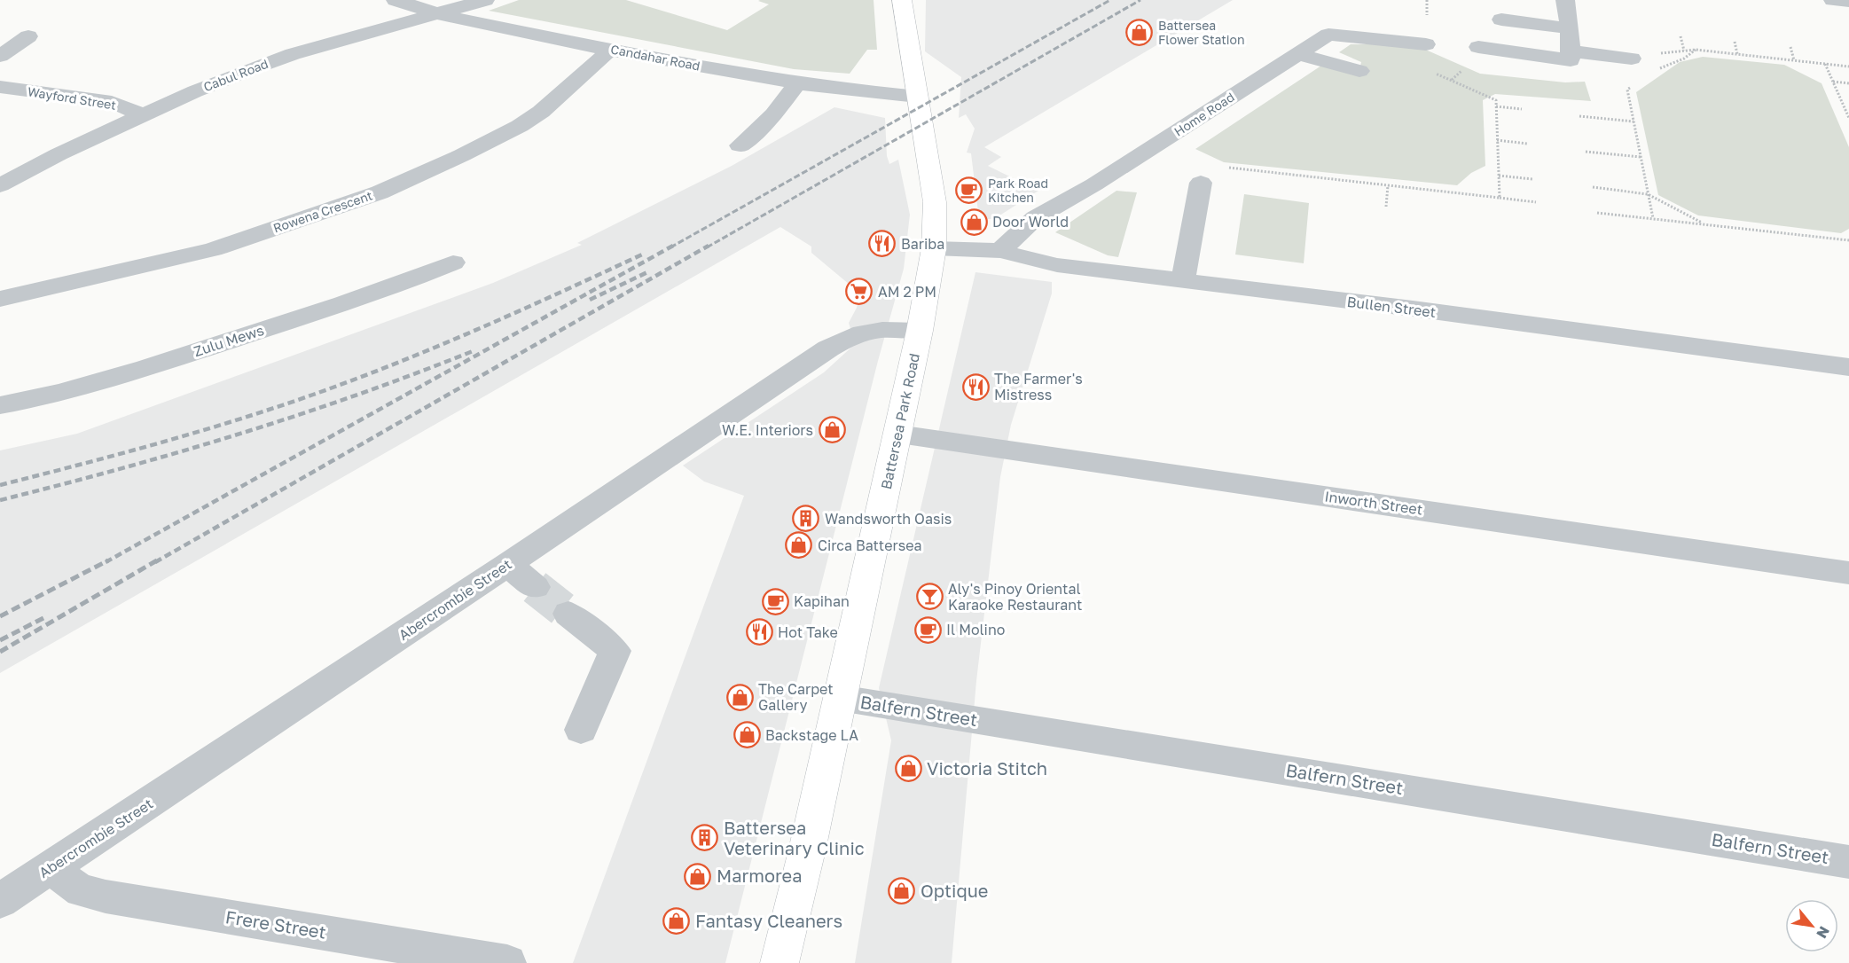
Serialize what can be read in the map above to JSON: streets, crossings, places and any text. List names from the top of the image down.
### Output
{
  "streets": {
    "highway": ["Battersea Park Road"],
    "street": [
      "Candahar Road",
      "Cabul Road",
      "Wayford Street",
      "Home Road",
      "Rowena Crescent",
      "Bullen Street",
      "Zulu Mews",
      "Inworth Street",
      "Abercrombie Street",
      "Balfern Street",
      "Frere Street"
    ]
  },
  "crossings": [
    ["Candahar Road", "Cabul Road"],
    ["Candahar Road", "Rowena Crescent"],
    ["Candahar Road", "Battersea Park Road"],
    ["Cabul Road", "Wayford Street"],
    ["Home Road", "Bullen Street"],
    ["Bullen Street", "Battersea Park Road"],
    ["Battersea Park Road", "Inworth Street"],
    ["Battersea Park Road", "Abercrombie Street"],
    ["Battersea Park Road", "Balfern Street"],
    ["Abercrombie Street", "Frere Street"]
  ],
  "places": {
    "shop": [
      "Battersea Flower Station",
      "Door World",
      "W.E. Interiors",
      "Circa Battersea",
      "The Carpet Gallery",
      "Backstage LA",
      "Victoria Stitch",
      "Marmorea",
      "Optique",
      "Fantasy Cleaners"
    ],
    "cafe": ["Park Road Kitchen", "Kapihan", "Il Molino"],
    "restaurant": ["Bariba", "The Farmer's Mistress", "Hot Take"],
    "supermarket": ["AM 2 PM"],
    "building": ["Wandsworth Oasis", "Battersea Veterinary Clinic"],
    "bar": ["Aly's Pinoy Oriental Karaoke Restaurant"]
  },
  "north": "bottom right"
}
